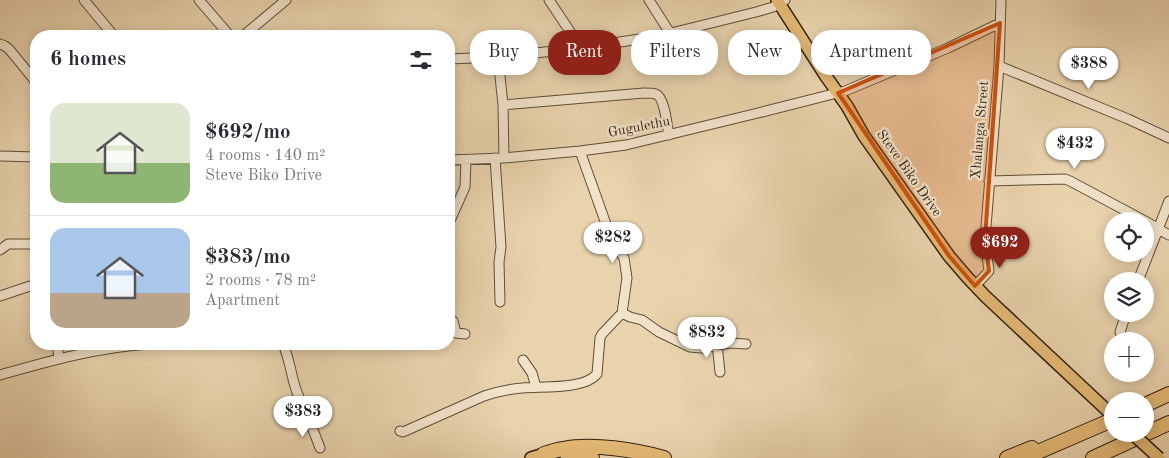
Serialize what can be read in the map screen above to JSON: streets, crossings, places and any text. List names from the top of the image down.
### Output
{
  "streets": {
    "main road": ["Steve Biko Drive"],
    "street": ["Gugulethu", "Xhalanga Street"]
  },
  "crossings": [
    ["Gugulethu", "Xhalanga Street"],
    ["Gugulethu", "Steve Biko Drive"],
    ["Xhalanga Street", "Steve Biko Drive"]
  ],
  "page": {
    "chip": [
      "Buy",
      "Rent",
      "Filters",
      "New",
      "Apartment"
    ],
    "heading": "6 homes",
    "price": [
      "$388",
      "$432",
      "$282",
      "$692",
      "$832",
      "$383"
    ],
    "list": [
      {
        "name": "$692/mo",
        "note": "4 rooms · 140 m² · Steve Biko Drive"
      },
      {
        "name": "$383/mo",
        "note": "2 rooms · 78 m² · Apartment"
      }
    ],
    "map_buttons": ["+", "−"]
  }
}
